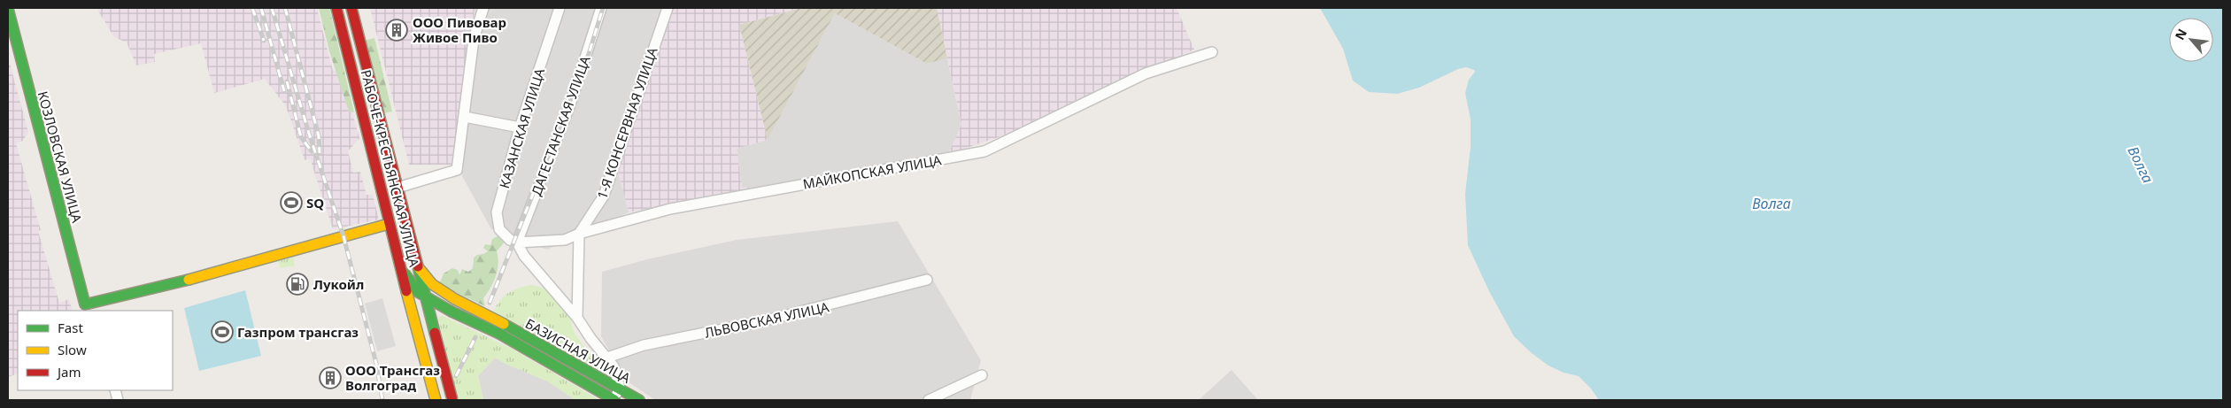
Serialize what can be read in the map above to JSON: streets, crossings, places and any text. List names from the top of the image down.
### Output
{
  "streets": {
    "street": [
      "1-Я КОНСЕРВНАЯ УЛИЦА",
      "ДАГЕСТАНСКАЯ УЛИЦА",
      "КАЗАНСКАЯ УЛИЦА",
      "КОЗЛОВСКАЯ УЛИЦА",
      "РАБОЧЕ-КРЕСТЬЯНСКАЯ УЛИЦА",
      "МАЙКОПСКАЯ УЛИЦА",
      "ЛЬВОВСКАЯ УЛИЦА",
      "БАЗИСНАЯ УЛИЦА"
    ]
  },
  "crossings": [
    ["1-Я КОНСЕРВНАЯ УЛИЦА", "МАЙКОПСКАЯ УЛИЦА"],
    ["ДАГЕСТАНСКАЯ УЛИЦА", "КАЗАНСКАЯ УЛИЦА"],
    ["ДАГЕСТАНСКАЯ УЛИЦА", "МАЙКОПСКАЯ УЛИЦА"],
    ["КАЗАНСКАЯ УЛИЦА", "МАЙКОПСКАЯ УЛИЦА"],
    ["РАБОЧЕ-КРЕСТЬЯНСКАЯ УЛИЦА", "БАЗИСНАЯ УЛИЦА"]
  ],
  "water": ["Волга"],
  "places": {
    "building": ["ООО Пивовар Живое Пиво", "ООО Трансгаз Волгоград"],
    "sports": ["SQ", "Газпром трансгаз"],
    "fuel station": ["Лукойл"]
  },
  "legend": ["Fast", "Slow", "Jam"],
  "north": "top left"
}
